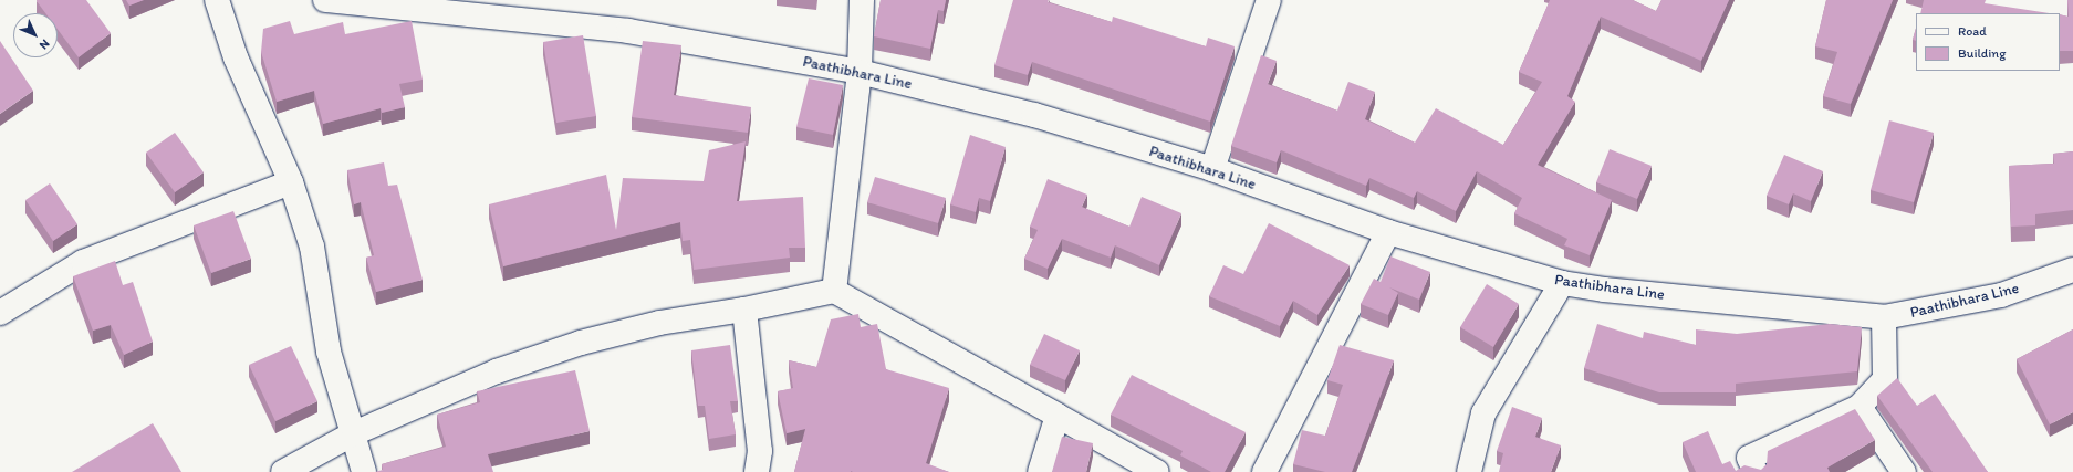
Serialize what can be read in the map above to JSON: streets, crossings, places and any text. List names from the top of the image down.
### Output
{
  "streets": {
    "street": ["Paathibhara Line"]
  },
  "legend": ["Road", "Building"],
  "north": "bottom right"
}
